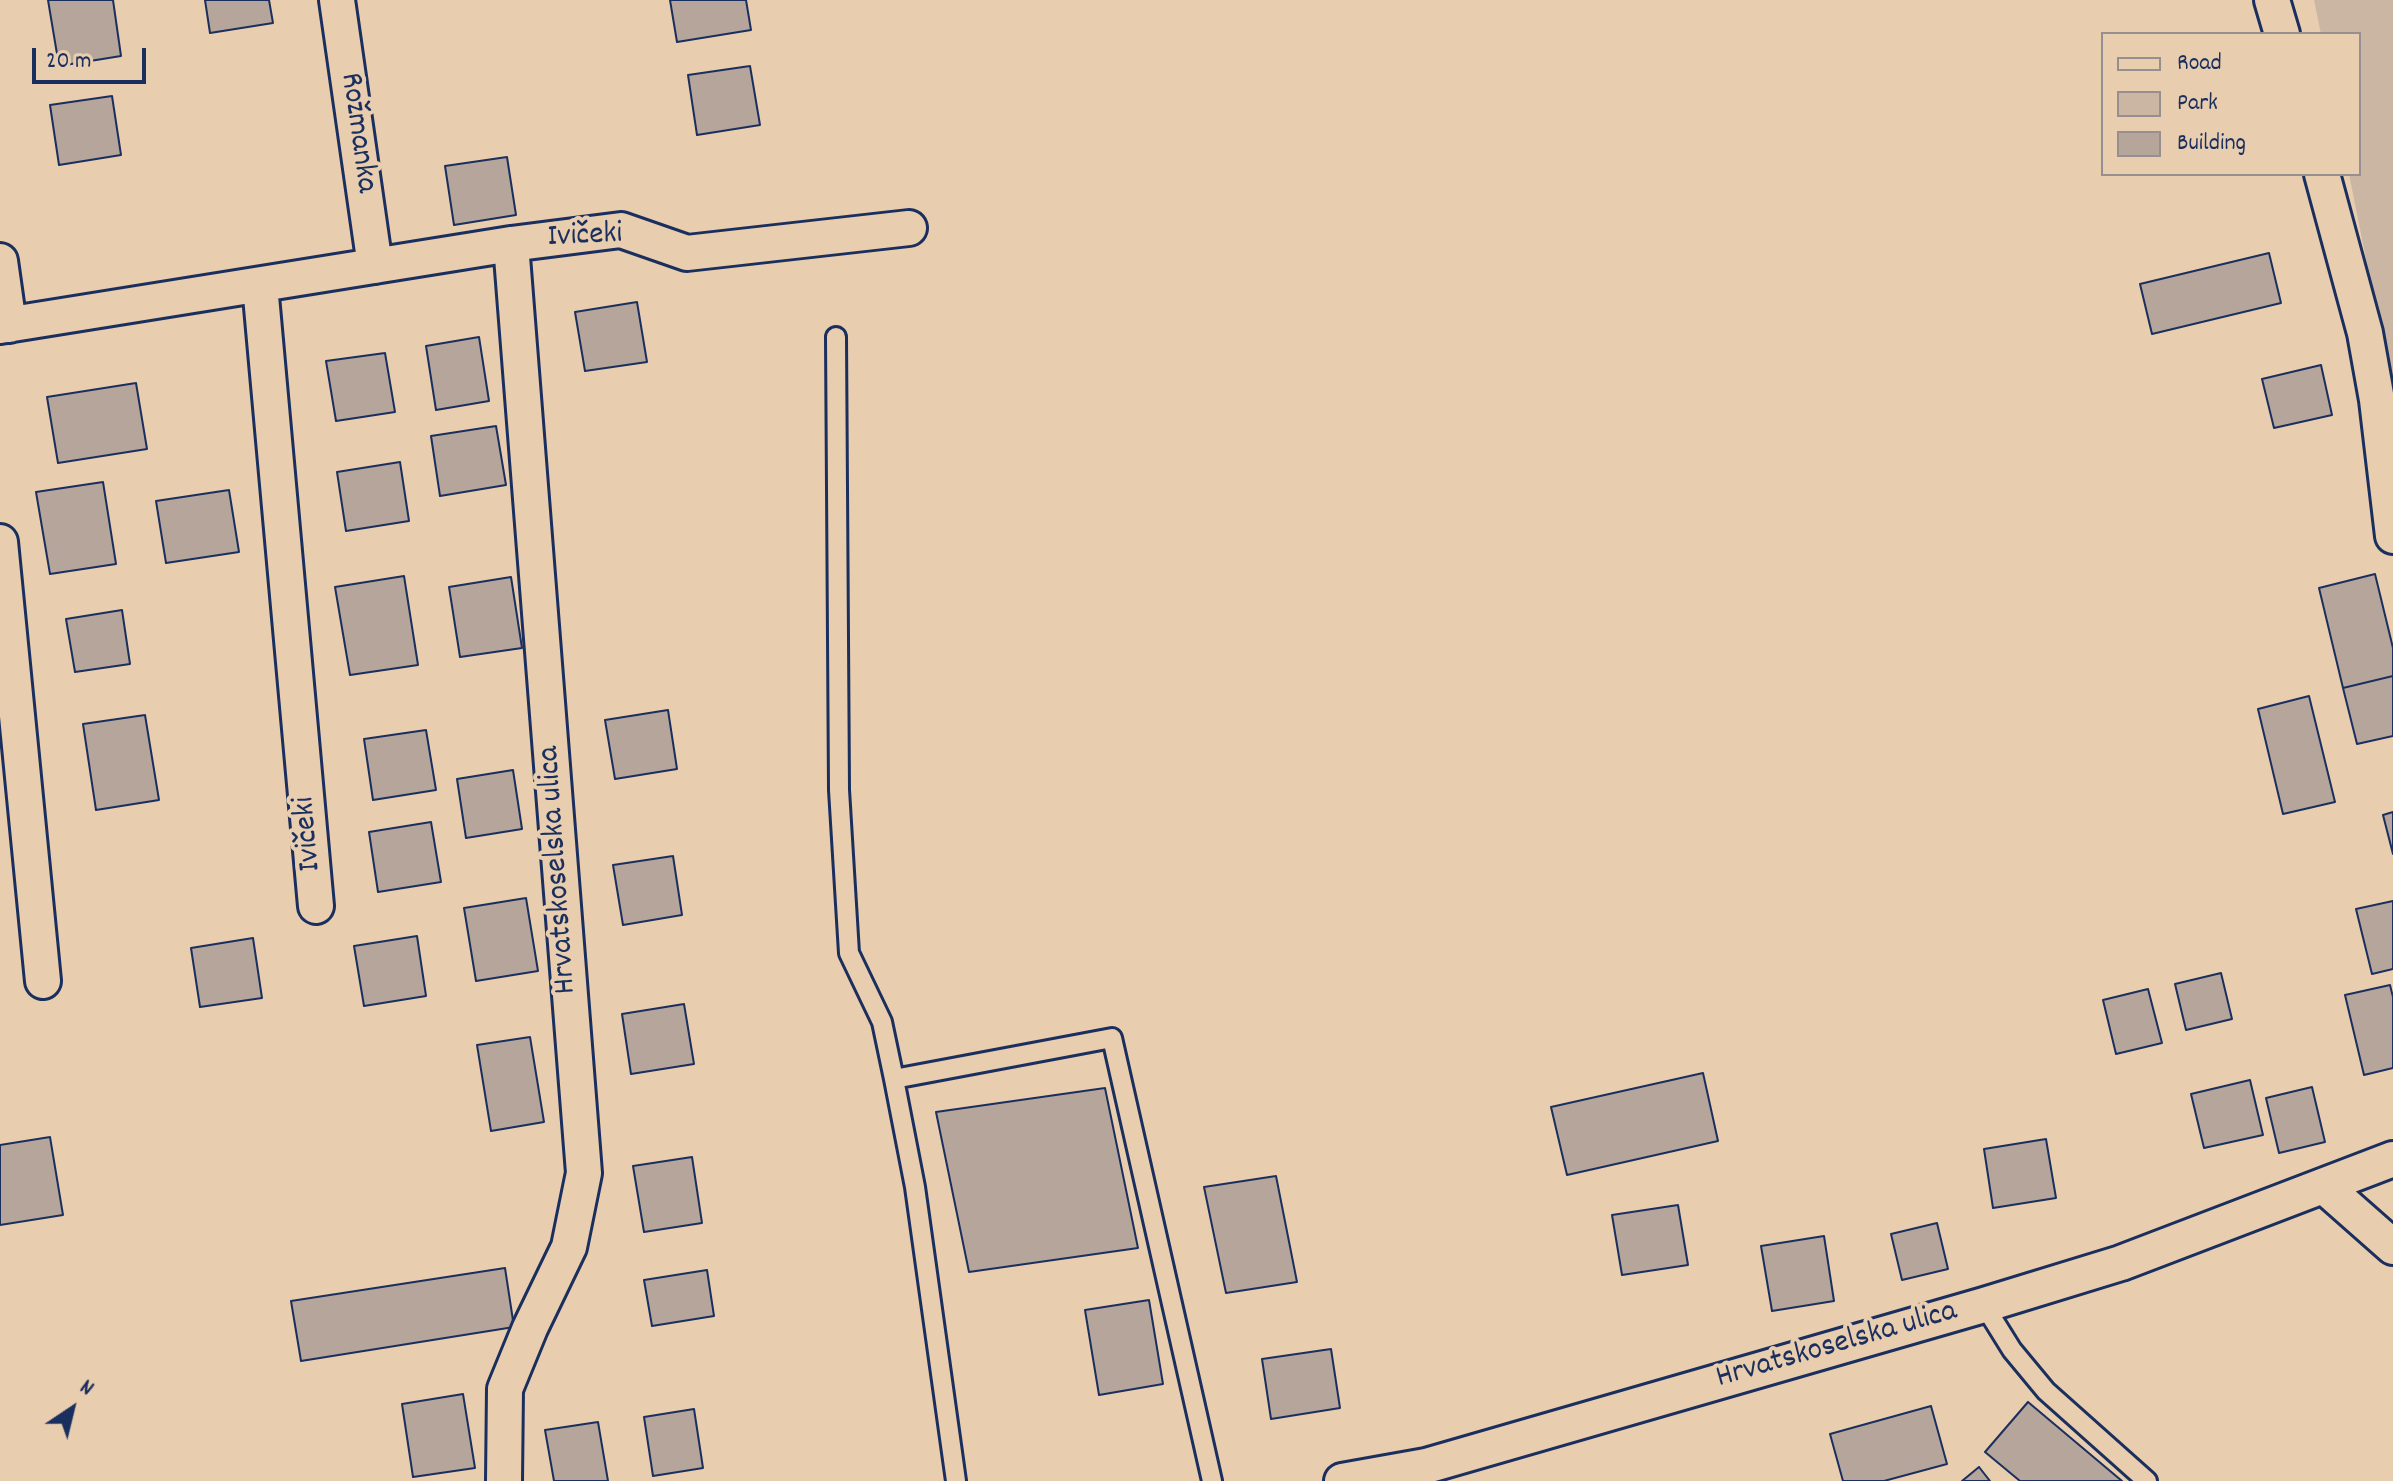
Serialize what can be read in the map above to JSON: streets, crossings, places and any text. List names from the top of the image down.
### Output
{
  "streets": {
    "street": ["Rožmanka", "Ivičeki", "Hrvatskoselska ulica"]
  },
  "crossings": [
    ["Rožmanka", "Ivičeki"],
    ["Ivičeki", "Hrvatskoselska ulica"]
  ],
  "legend": ["Road", "Park", "Building"],
  "scale_bar": "20 m",
  "north": "top right"
}
